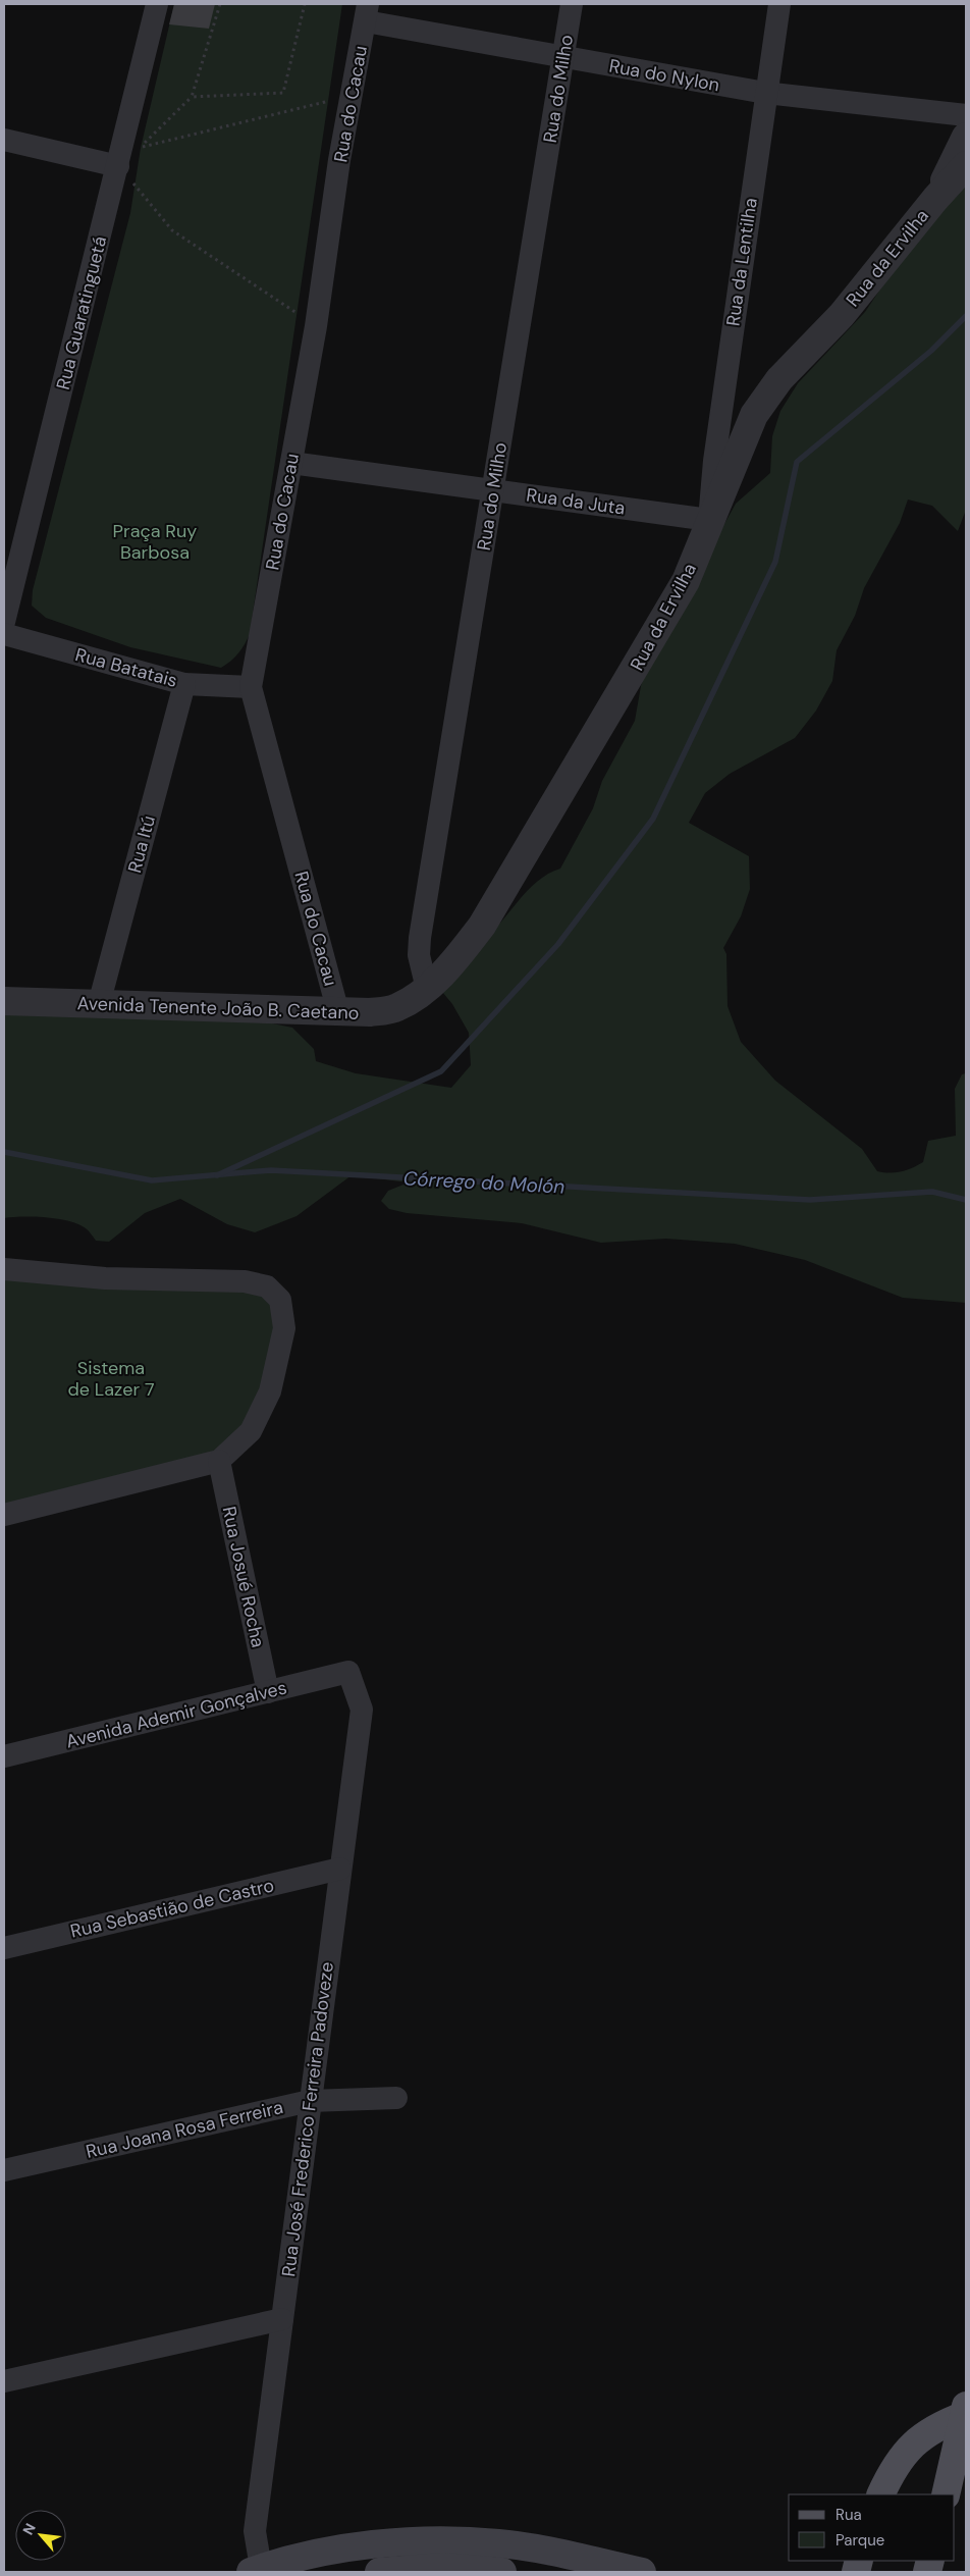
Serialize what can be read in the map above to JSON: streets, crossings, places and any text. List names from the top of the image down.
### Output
{
  "streets": {
    "street": [
      "Rua do Nylon",
      "Rua do Milho",
      "Rua do Cacau",
      "Rua da Ervilha",
      "Rua da Lentilha",
      "Rua Guaratinguetá",
      "Rua da Juta",
      "Rua Batatais",
      "Rua Itú",
      "Avenida Tenente João B. Caetano",
      "Rua Josué Rocha",
      "Avenida Ademir Gonçalves",
      "Rua Sebastião de Castro",
      "Rua José Frederico Ferreira Padoveze",
      "Rua Joana Rosa Ferreira"
    ]
  },
  "crossings": [
    ["Rua do Nylon", "Rua do Milho"],
    ["Rua do Nylon", "Rua do Cacau"],
    ["Rua do Nylon", "Rua da Lentilha"],
    ["Rua do Milho", "Rua da Ervilha"],
    ["Rua do Milho", "Rua da Juta"],
    ["Rua do Milho", "Avenida Tenente João B. Caetano"],
    ["Rua do Cacau", "Rua da Juta"],
    ["Rua do Cacau", "Rua Batatais"],
    ["Rua do Cacau", "Avenida Tenente João B. Caetano"],
    ["Rua da Ervilha", "Rua da Lentilha"],
    ["Rua da Ervilha", "Rua da Juta"],
    ["Rua da Ervilha", "Avenida Tenente João B. Caetano"],
    ["Rua da Lentilha", "Rua da Juta"],
    ["Rua Batatais", "Rua Itú"],
    ["Rua Itú", "Avenida Tenente João B. Caetano"],
    ["Rua Josué Rocha", "Avenida Ademir Gonçalves"],
    ["Avenida Ademir Gonçalves", "Rua José Frederico Ferreira Padoveze"],
    ["Rua Sebastião de Castro", "Rua José Frederico Ferreira Padoveze"],
    ["Rua José Frederico Ferreira Padoveze", "Rua Joana Rosa Ferreira"]
  ],
  "water": ["Córrego do Molón"],
  "parks": ["Praça Ruy Barbosa", "Sistema de Lazer 7"],
  "legend": ["Rua", "Parque"],
  "north": "top left"
}
